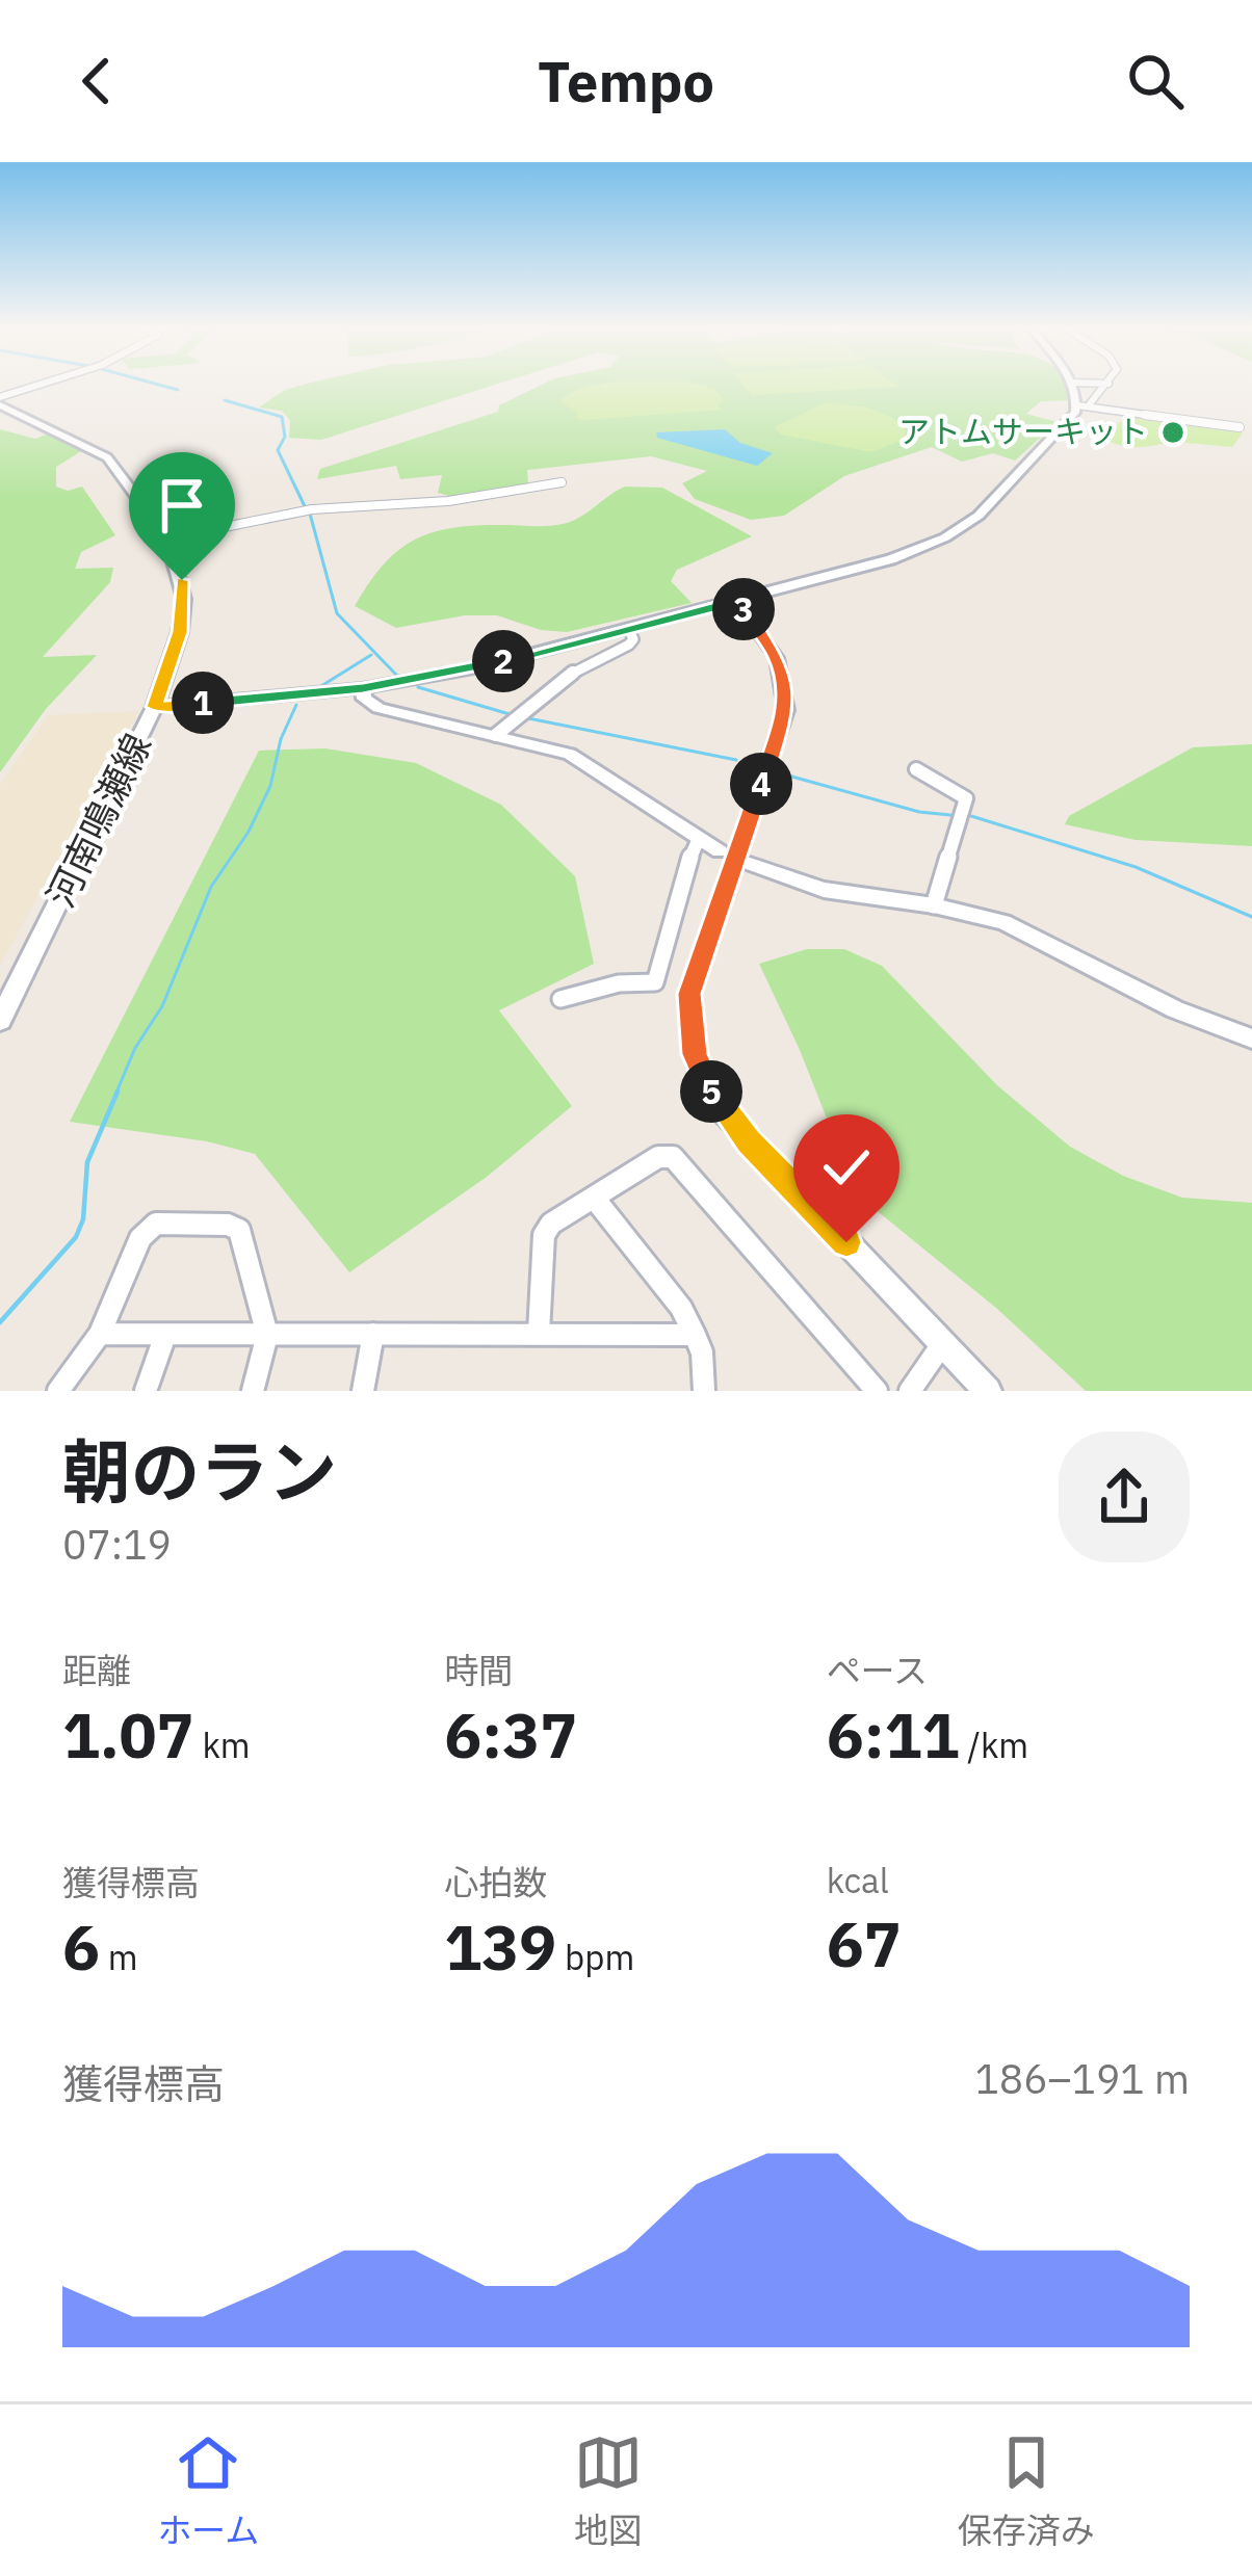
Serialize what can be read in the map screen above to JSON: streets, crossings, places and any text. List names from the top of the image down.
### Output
{
  "streets": {
    "main road": ["河南鳴瀬線"]
  },
  "places": ["アトムサーキット"],
  "page": {
    "header": "Tempo",
    "pins": [
      "3",
      "2",
      "1",
      "4",
      "5"
    ],
    "heading": ["朝のラン", "07:19"],
    "stats": [
      ["距離", "1.07 km"],
      ["時間", "6:37"],
      ["ペース", "6:11 /km"],
      ["獲得標高", "6 m"],
      ["心拍数", "139 bpm"],
      ["kcal", "67"]
    ],
    "chart": ["獲得標高", "186–191 m"],
    "tabs": ["ホーム", "地図", "保存済み"]
  }
}
